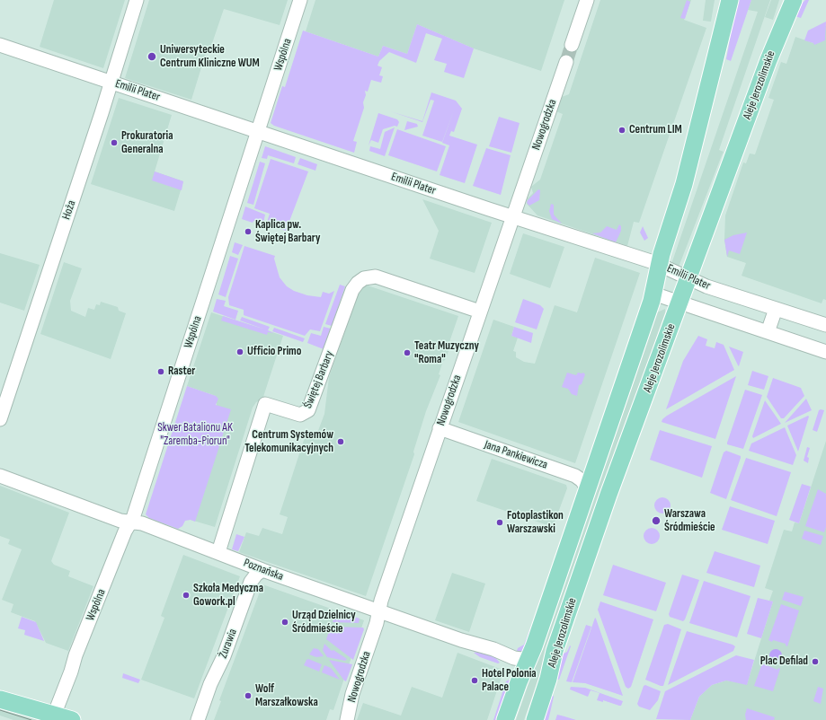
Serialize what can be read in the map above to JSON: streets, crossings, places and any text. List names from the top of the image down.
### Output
{
  "streets": {
    "main road": ["Aleje Jerozolimskie"],
    "street": [
      "Wspólna",
      "Emilii Plater",
      "Nowogrodzka",
      "Hoża",
      "Świętej Barbary",
      "Jana Pankiewicza",
      "Poznańska",
      "Żurawia"
    ]
  },
  "crossings": [
    ["Wspólna", "Emilii Plater"],
    ["Wspólna", "Poznańska"],
    ["Aleje Jerozolimskie", "Emilii Plater"],
    ["Aleje Jerozolimskie", "Jana Pankiewicza"],
    ["Aleje Jerozolimskie", "Poznańska"],
    ["Emilii Plater", "Nowogrodzka"],
    ["Emilii Plater", "Hoża"],
    ["Nowogrodzka", "Świętej Barbary"],
    ["Nowogrodzka", "Jana Pankiewicza"],
    ["Nowogrodzka", "Poznańska"],
    ["Świętej Barbary", "Poznańska"],
    ["Poznańska", "Żurawia"]
  ],
  "parks": ["Skwer Batalionu AK \"Zaremba-Piorun\""],
  "places": [
    "Uniwersyteckie Centrum Kliniczne WUM",
    "Centrum LIM",
    "Prokuratoria Generalna",
    "Kaplica pw. Świętej Barbary",
    "Ufficio Primo",
    "Teatr Muzyczny \"Roma\"",
    "Raster",
    "Centrum Systemów Telekomunikacyjnych",
    "Warszawa Śródmieście",
    "Fotoplastikon Warszawski",
    "Szkoła Medyczna Gowork.pl",
    "Urząd Dzielnicy Śródmieście",
    "Plac Defilad",
    "Hotel Polonia Palace",
    "Wolf Marszałkowska"
  ]
}
